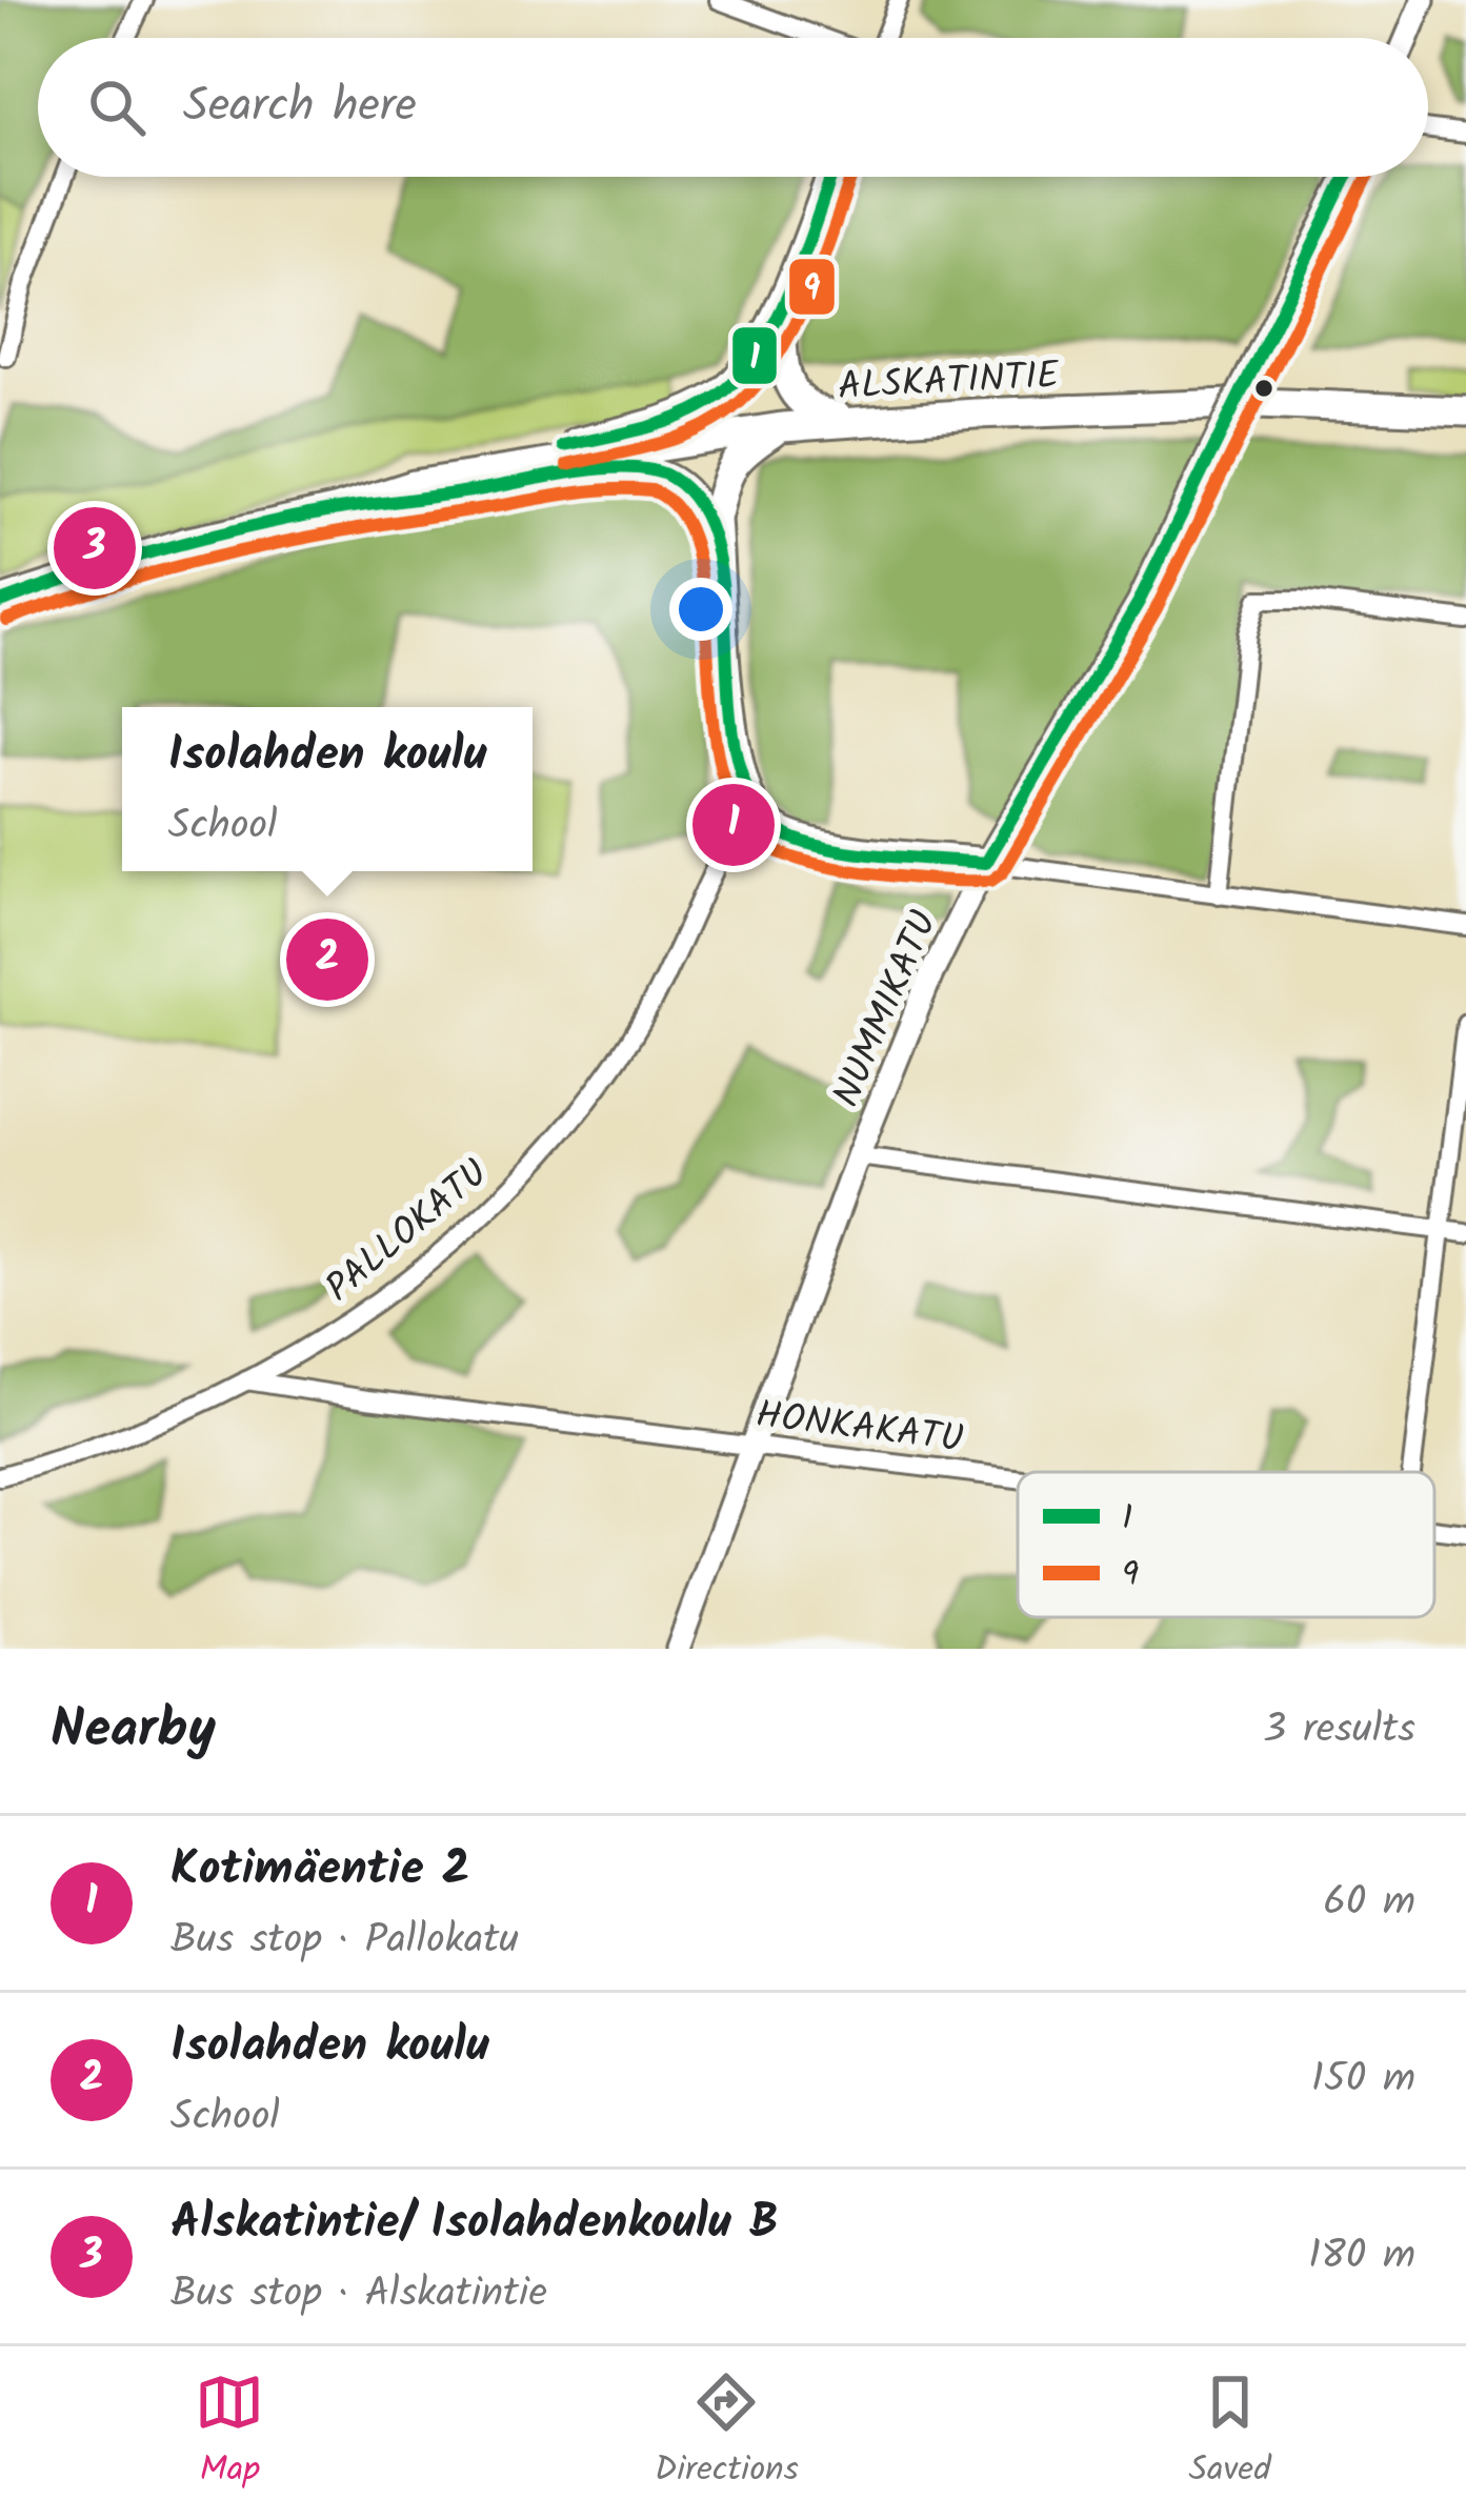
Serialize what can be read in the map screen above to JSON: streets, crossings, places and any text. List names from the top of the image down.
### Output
{
  "streets": {
    "main road": ["ALSKATINTIE"],
    "street": ["NUMMIKATU", "PALLOKATU", "HONKAKATU"]
  },
  "crossings": [
    ["NUMMIKATU", "HONKAKATU"],
    ["PALLOKATU", "HONKAKATU"]
  ],
  "lines": ["transit line 1", "transit line 9"],
  "legend": ["1", "9"],
  "page": {
    "search": "Search here",
    "pins": ["3", "1", "2"],
    "popup": ["Isolahden koulu", "School"],
    "heading": ["Nearby", "3 results"],
    "list": [
      {
        "mark": "1",
        "name": "Kotimäentie 2",
        "note": "Bus stop · Pallokatu",
        "value": "60 m"
      },
      {
        "mark": "2",
        "name": "Isolahden koulu",
        "note": "School",
        "value": "150 m"
      },
      {
        "mark": "3",
        "name": "Alskatintie/ Isolahdenkoulu B",
        "note": "Bus stop · Alskatintie",
        "value": "180 m"
      }
    ],
    "nav": ["Map", "Directions", "Saved"]
  }
}
